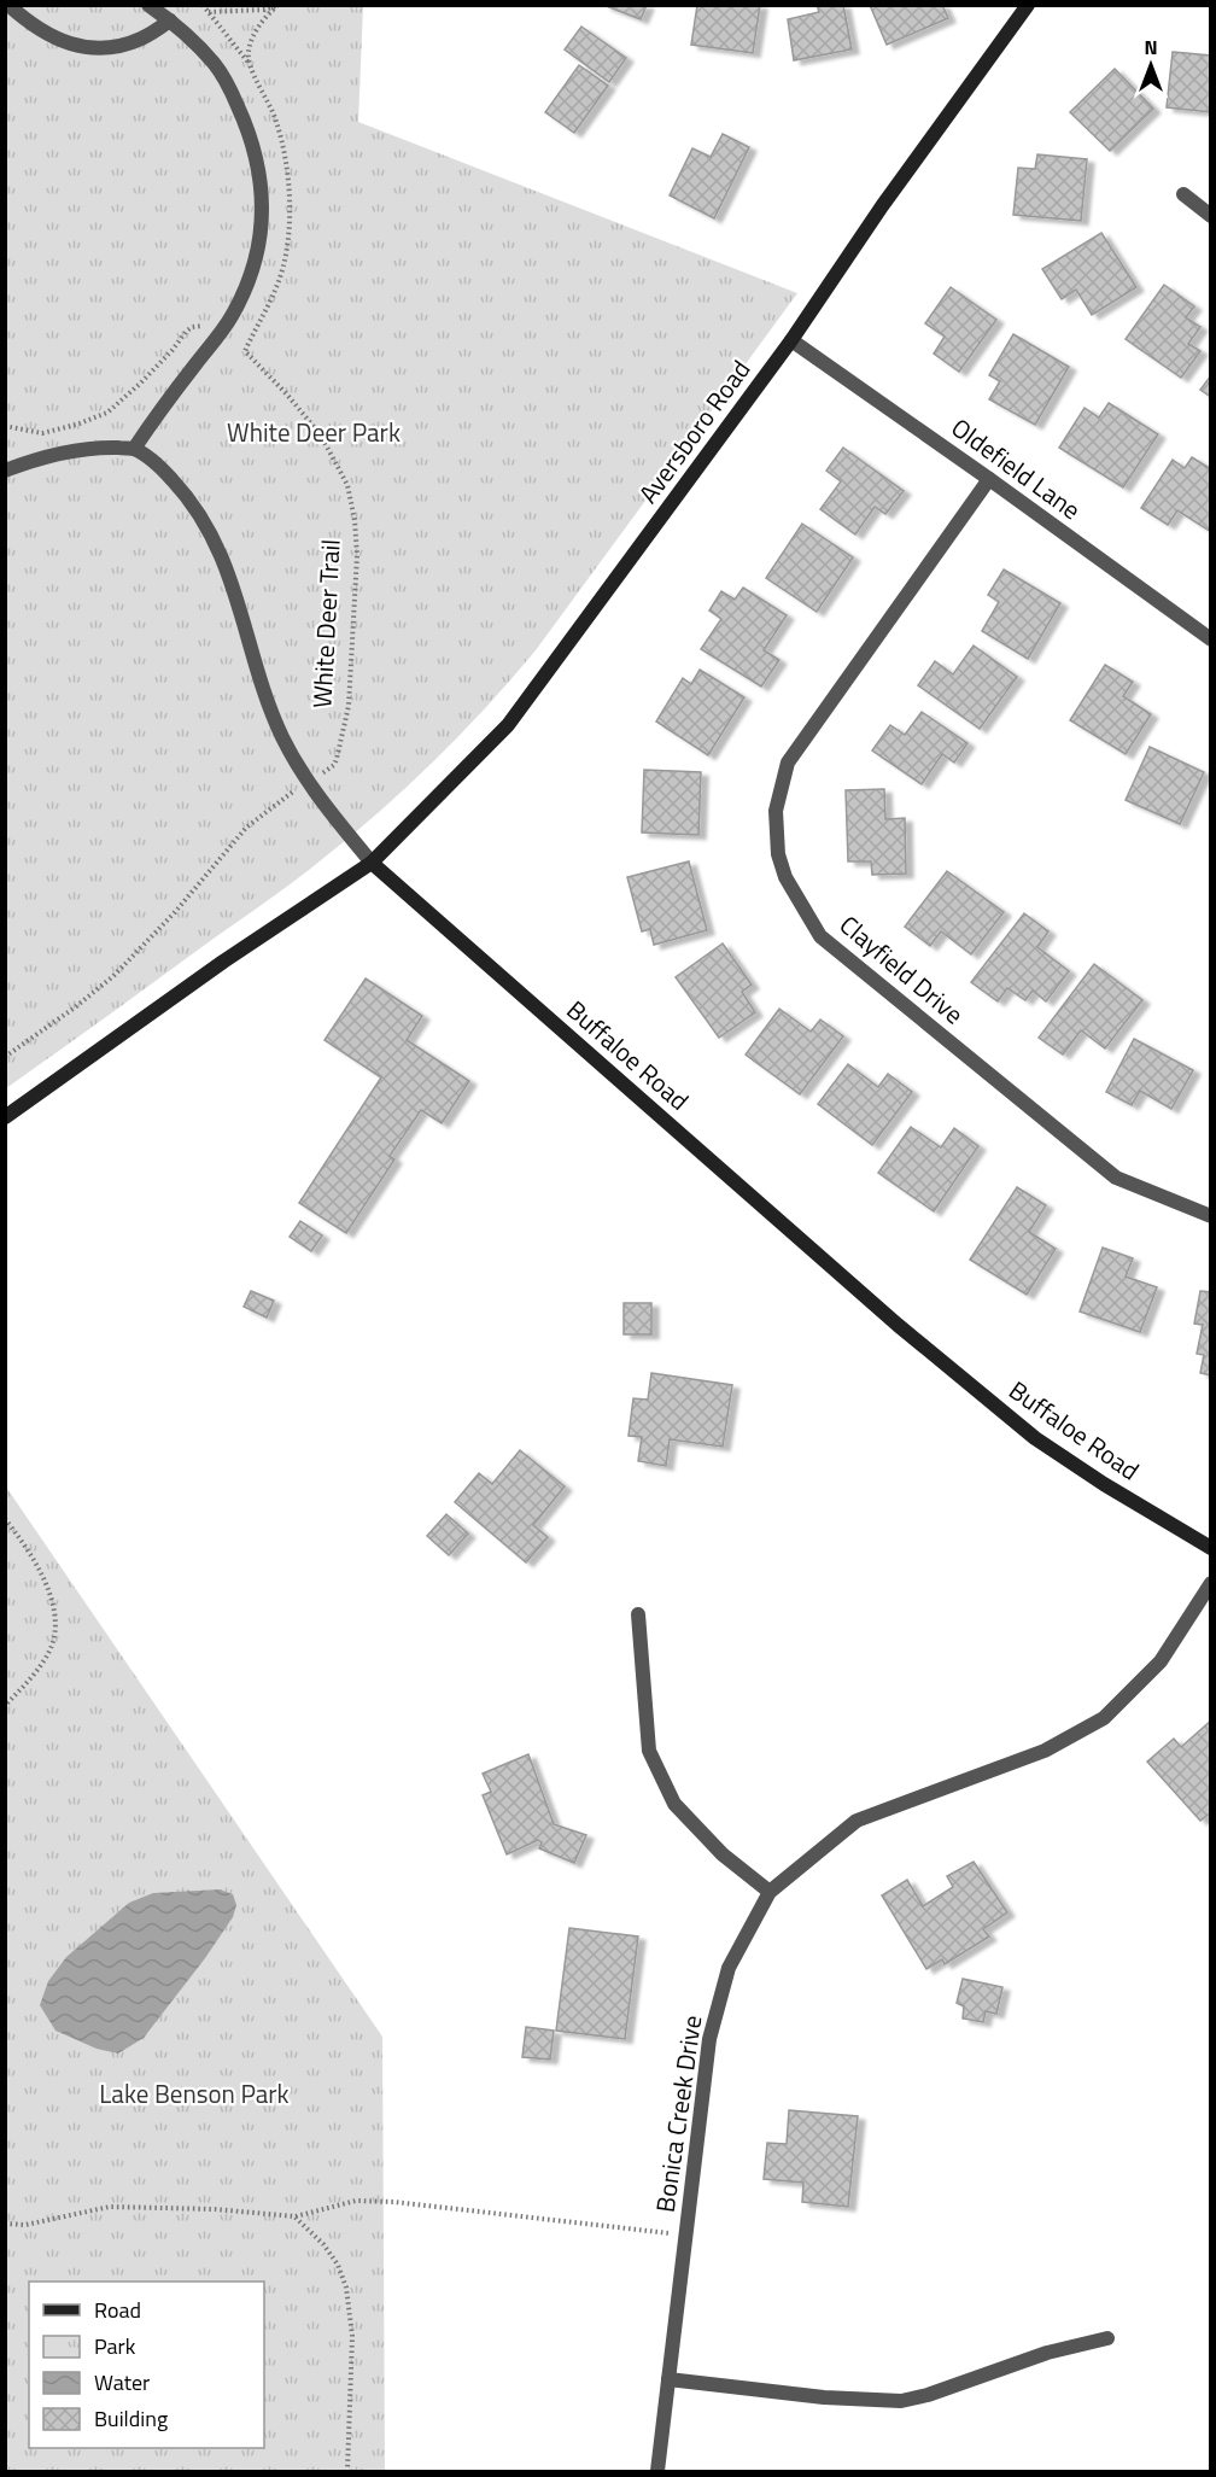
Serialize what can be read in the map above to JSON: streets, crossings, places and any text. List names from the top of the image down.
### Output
{
  "streets": {
    "street": [
      "Aversboro Road",
      "Oldefield Lane",
      "Clayfield Drive",
      "Buffaloe Road",
      "Bonica Creek Drive"
    ],
    "path": ["White Deer Trail"]
  },
  "crossings": [
    ["Aversboro Road", "Oldefield Lane"],
    ["Aversboro Road", "Buffaloe Road"],
    ["Oldefield Lane", "Clayfield Drive"]
  ],
  "parks": ["White Deer Park", "Lake Benson Park"],
  "legend": [
    "Road",
    "Park",
    "Water",
    "Building"
  ],
  "north": "top"
}
